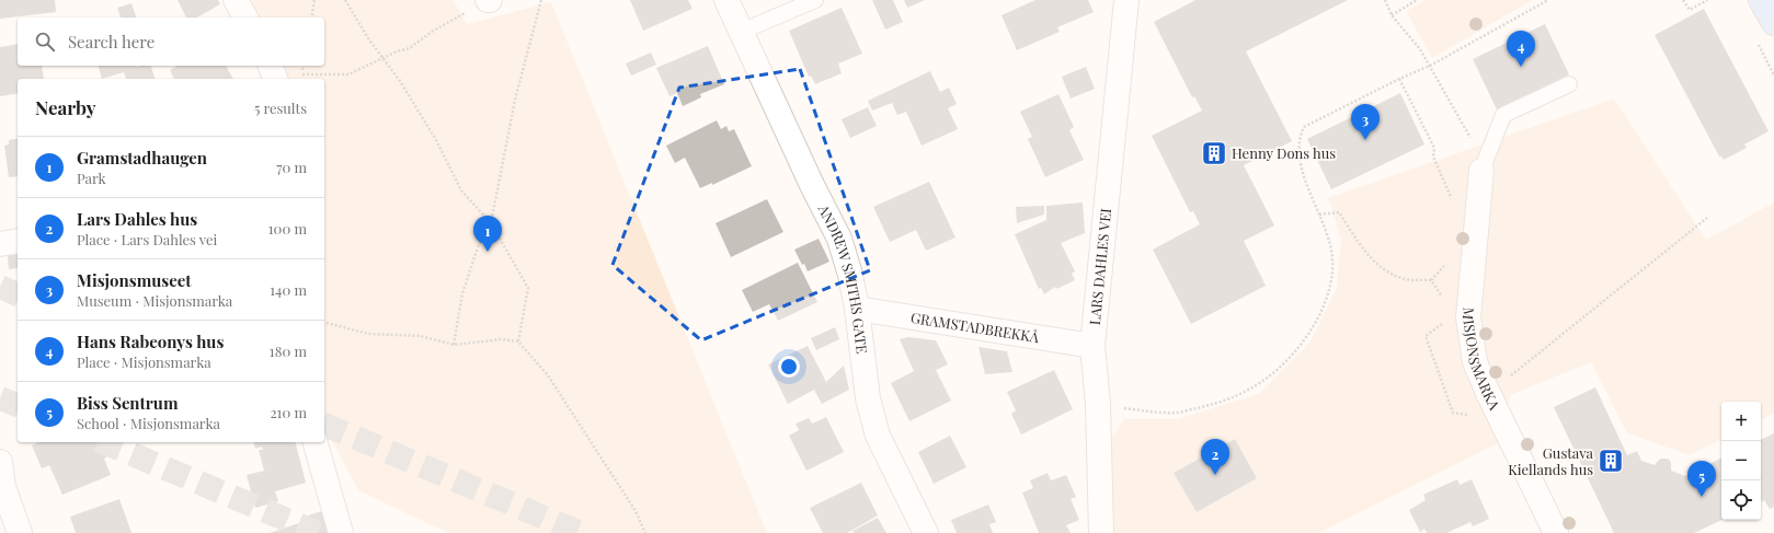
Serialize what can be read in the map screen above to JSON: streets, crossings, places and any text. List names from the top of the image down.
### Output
{
  "streets": {
    "street": [
      "LARS DAHLES VEI",
      "ANDREW SMITHS GATE",
      "GRAMSTADBREKKÅ",
      "MISJONSMARKA"
    ]
  },
  "crossings": [
    ["LARS DAHLES VEI", "GRAMSTADBREKKÅ"],
    ["ANDREW SMITHS GATE", "GRAMSTADBREKKÅ"]
  ],
  "places": {
    "building": ["Henny Dons hus", "Gustava Kiellands hus"]
  },
  "page": {
    "search": "Search here",
    "pins": [
      "4",
      "3",
      "1",
      "2",
      "5"
    ],
    "heading": ["Nearby", "5 results"],
    "list": [
      {
        "mark": "1",
        "name": "Gramstadhaugen",
        "note": "Park",
        "value": "70 m"
      },
      {
        "mark": "2",
        "name": "Lars Dahles hus",
        "note": "Place · Lars Dahles vei",
        "value": "100 m"
      },
      {
        "mark": "3",
        "name": "Misjonsmuseet",
        "note": "Museum · Misjonsmarka",
        "value": "140 m"
      },
      {
        "mark": "4",
        "name": "Hans Rabeonys hus",
        "note": "Place · Misjonsmarka",
        "value": "180 m"
      },
      {
        "mark": "5",
        "name": "Biss Sentrum",
        "note": "School · Misjonsmarka",
        "value": "210 m"
      }
    ],
    "map_buttons": ["+", "−"]
  }
}
